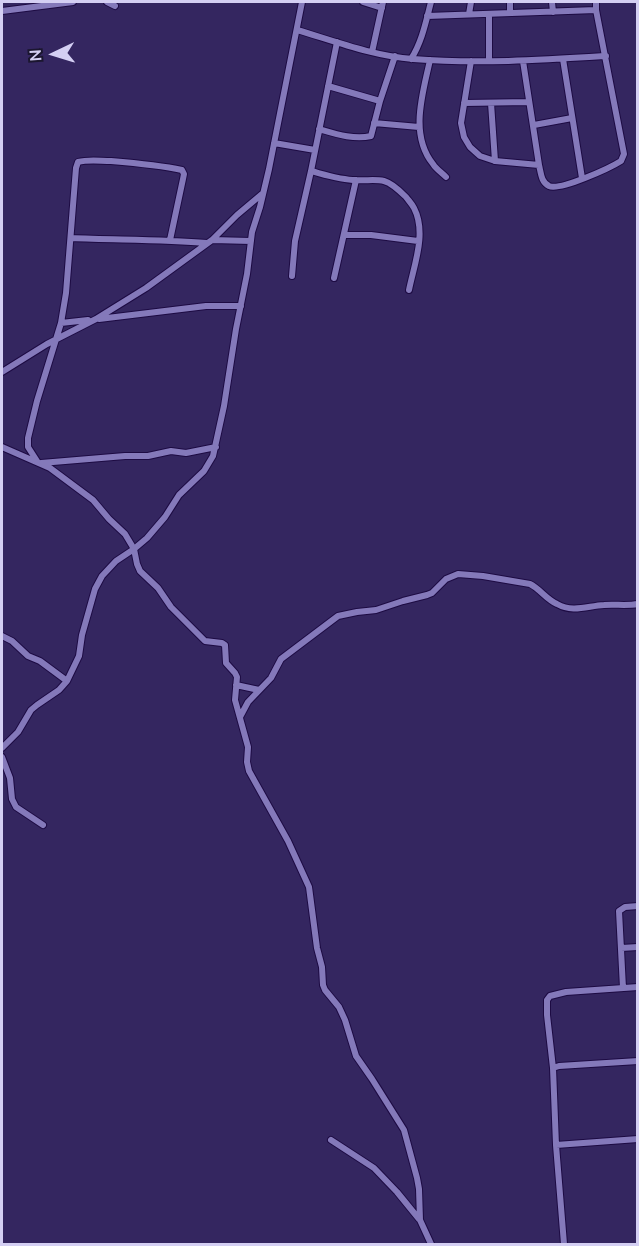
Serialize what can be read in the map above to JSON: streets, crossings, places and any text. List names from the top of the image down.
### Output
{
  "north": "left"
}
